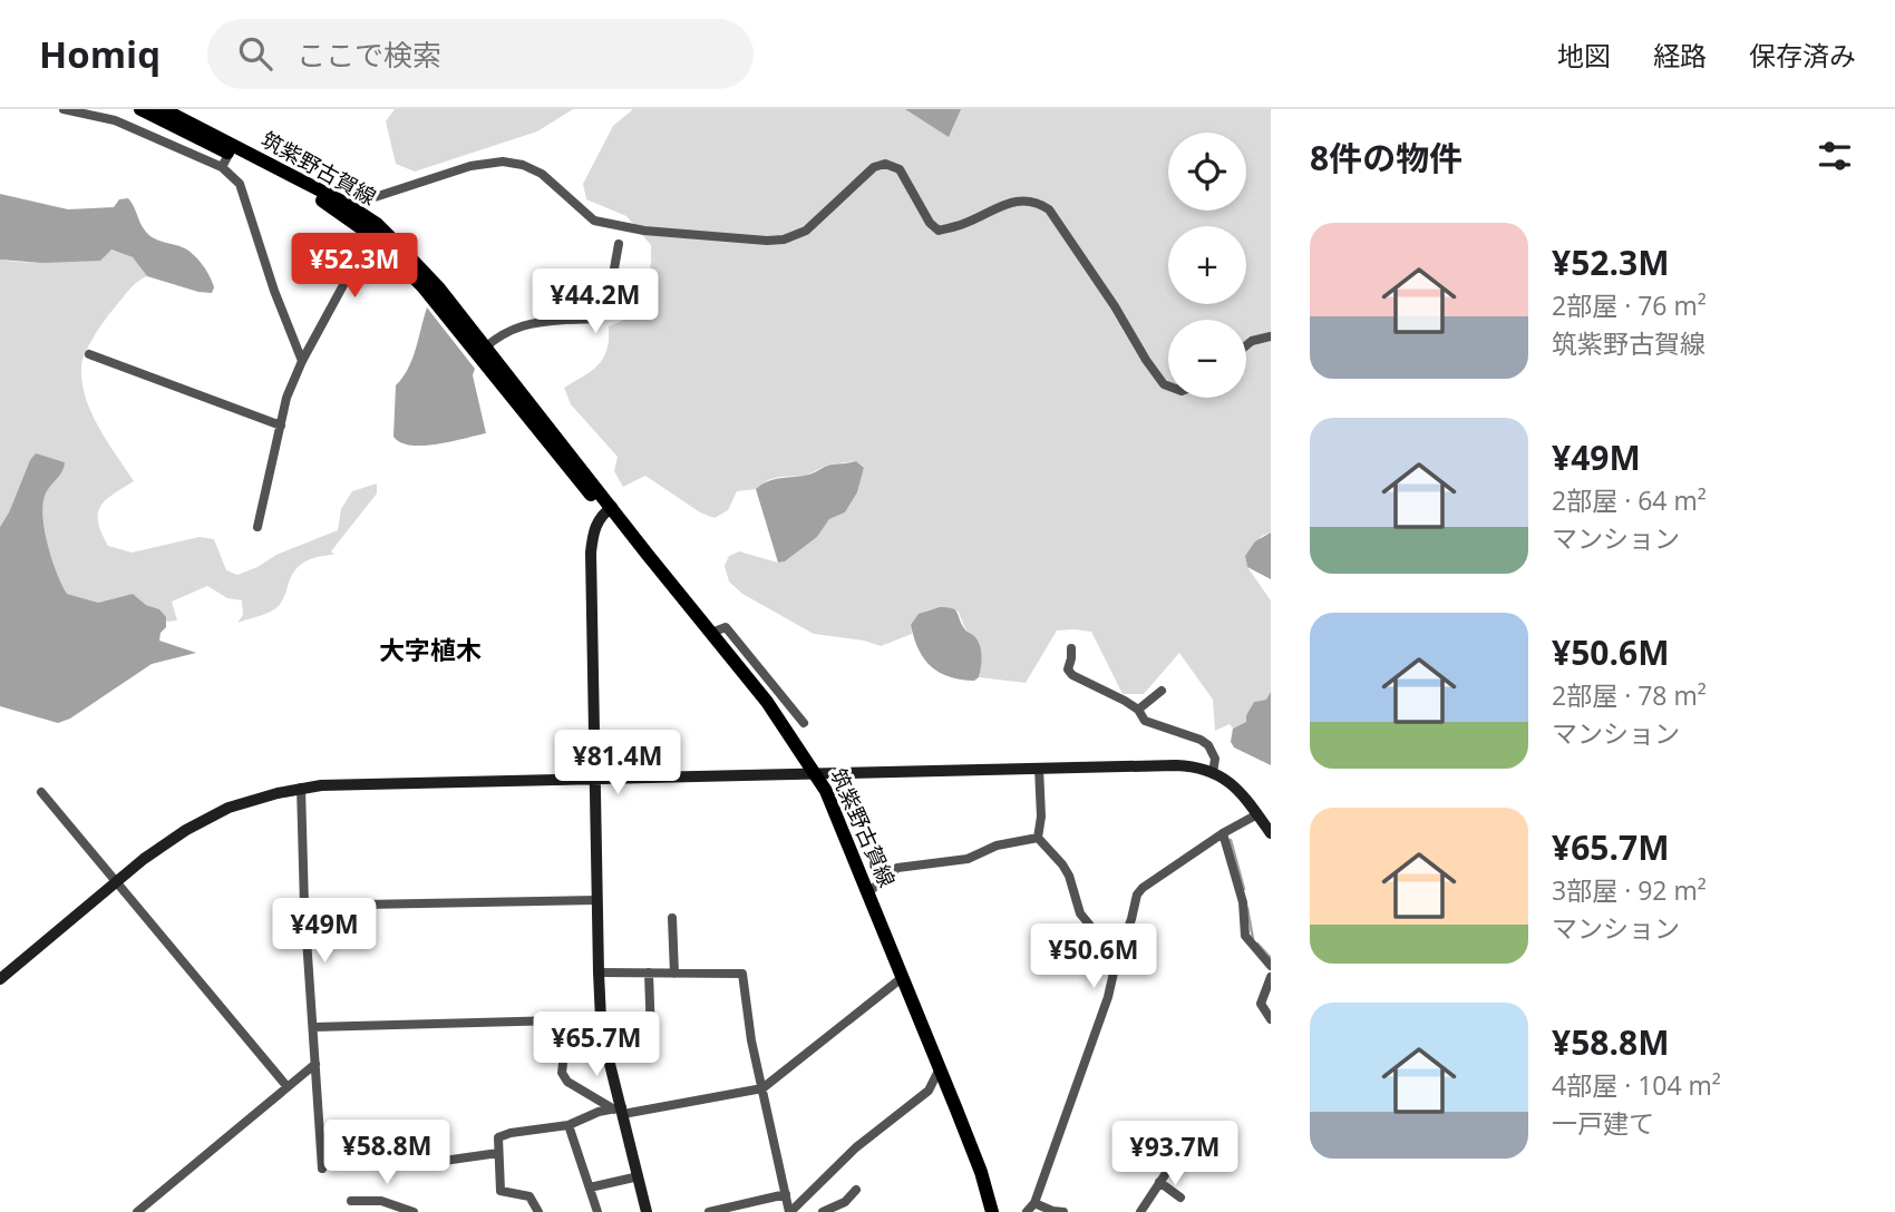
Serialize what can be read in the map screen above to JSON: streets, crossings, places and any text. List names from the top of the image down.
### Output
{
  "streets": {
    "main road": ["筑紫野古賀線"]
  },
  "districts": ["大字植木"],
  "page": {
    "header": "Homiq",
    "search": "ここで検索",
    "nav": ["地図", "経路", "保存済み"],
    "heading": "8件の物件",
    "map_buttons": ["+", "−"],
    "list": [
      {
        "name": "¥52.3M",
        "note": "2部屋 · 76 m² · 筑紫野古賀線"
      },
      {
        "name": "¥49M",
        "note": "2部屋 · 64 m² · マンション"
      },
      {
        "name": "¥50.6M",
        "note": "2部屋 · 78 m² · マンション"
      },
      {
        "name": "¥65.7M",
        "note": "3部屋 · 92 m² · マンション"
      },
      {
        "name": "¥58.8M",
        "note": "4部屋 · 104 m² · 一戸建て"
      }
    ],
    "price": [
      "¥52.3M",
      "¥44.2M",
      "¥81.4M",
      "¥49M",
      "¥50.6M",
      "¥65.7M",
      "¥58.8M",
      "¥93.7M"
    ]
  }
}
